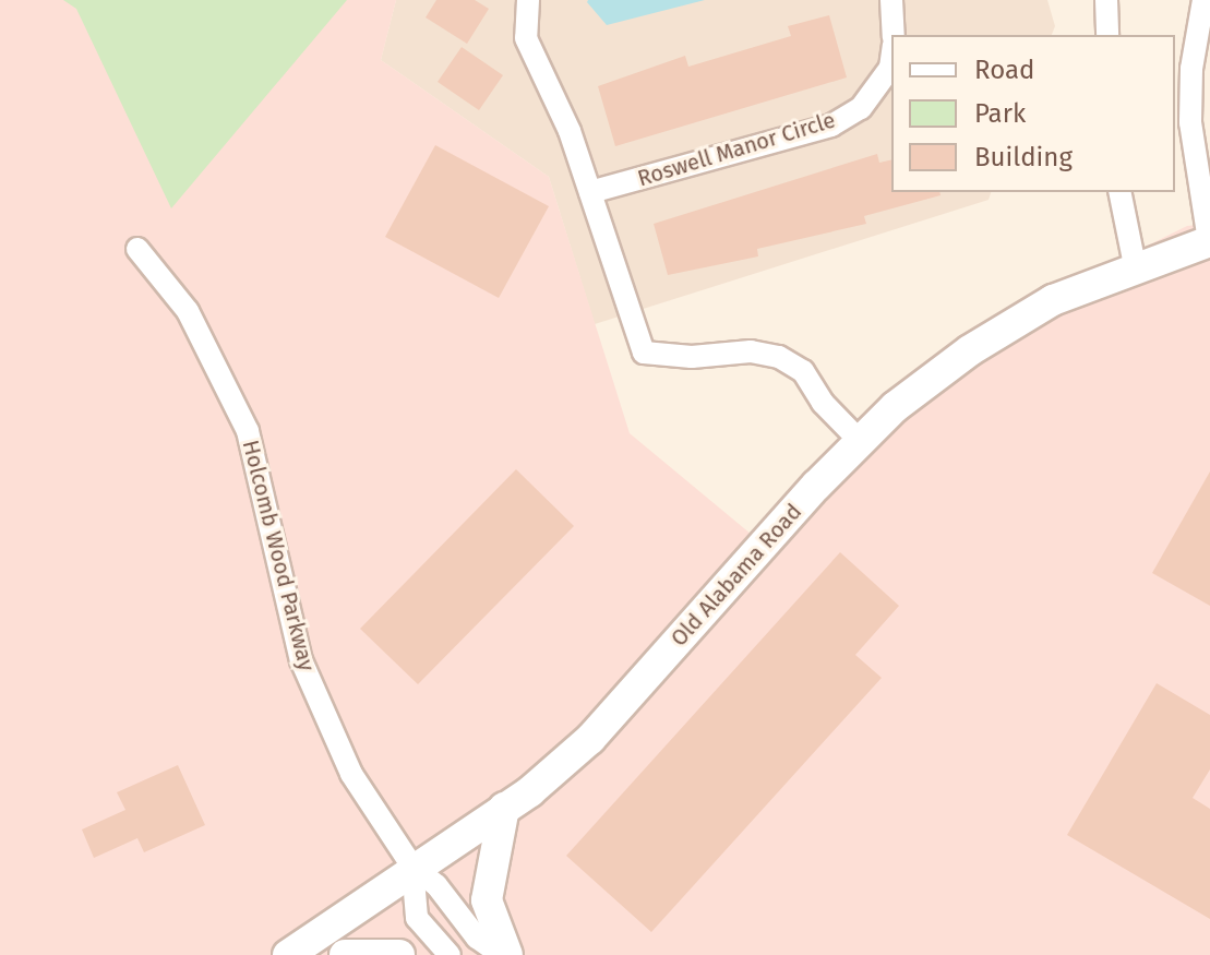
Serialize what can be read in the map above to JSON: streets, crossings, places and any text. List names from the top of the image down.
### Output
{
  "streets": {
    "main road": ["Old Alabama Road"],
    "street": ["Roswell Manor Circle", "Holcomb Wood Parkway"]
  },
  "crossings": [
    ["Holcomb Wood Parkway", "Old Alabama Road"]
  ],
  "legend": ["Road", "Park", "Building"]
}
